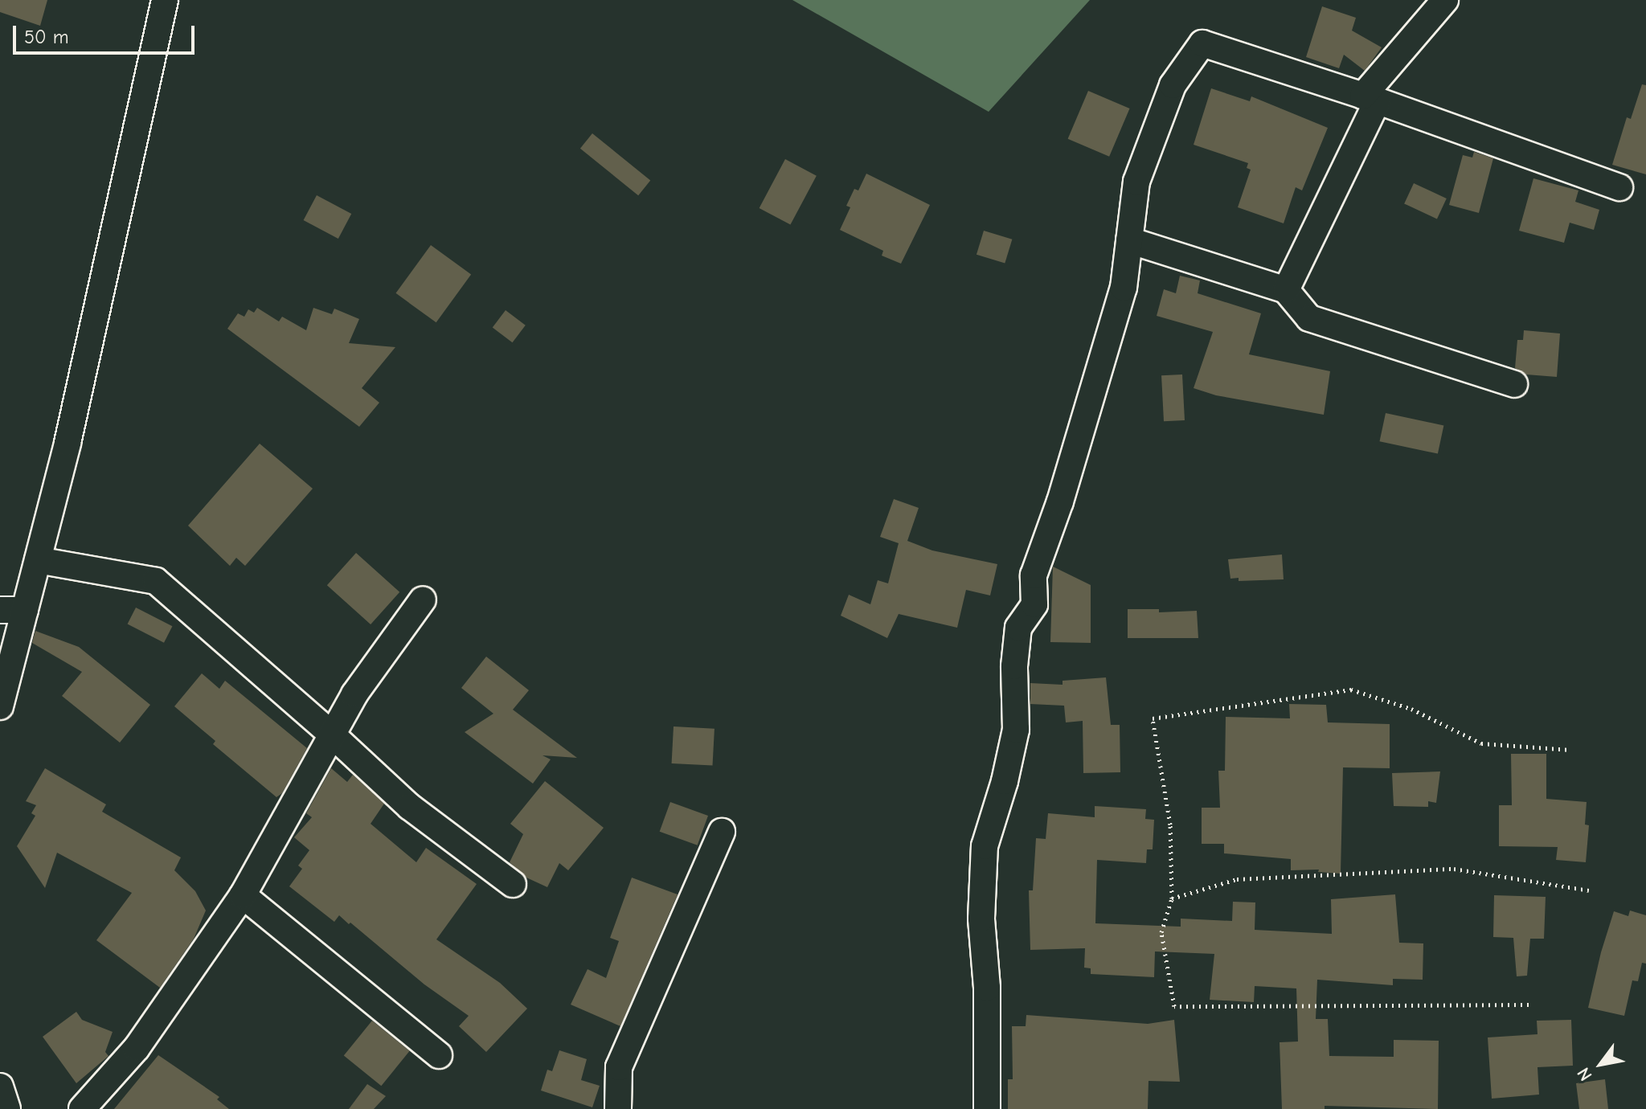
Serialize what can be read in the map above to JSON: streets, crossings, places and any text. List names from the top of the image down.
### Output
{
  "scale_bar": "50 m",
  "north": "bottom left"
}
